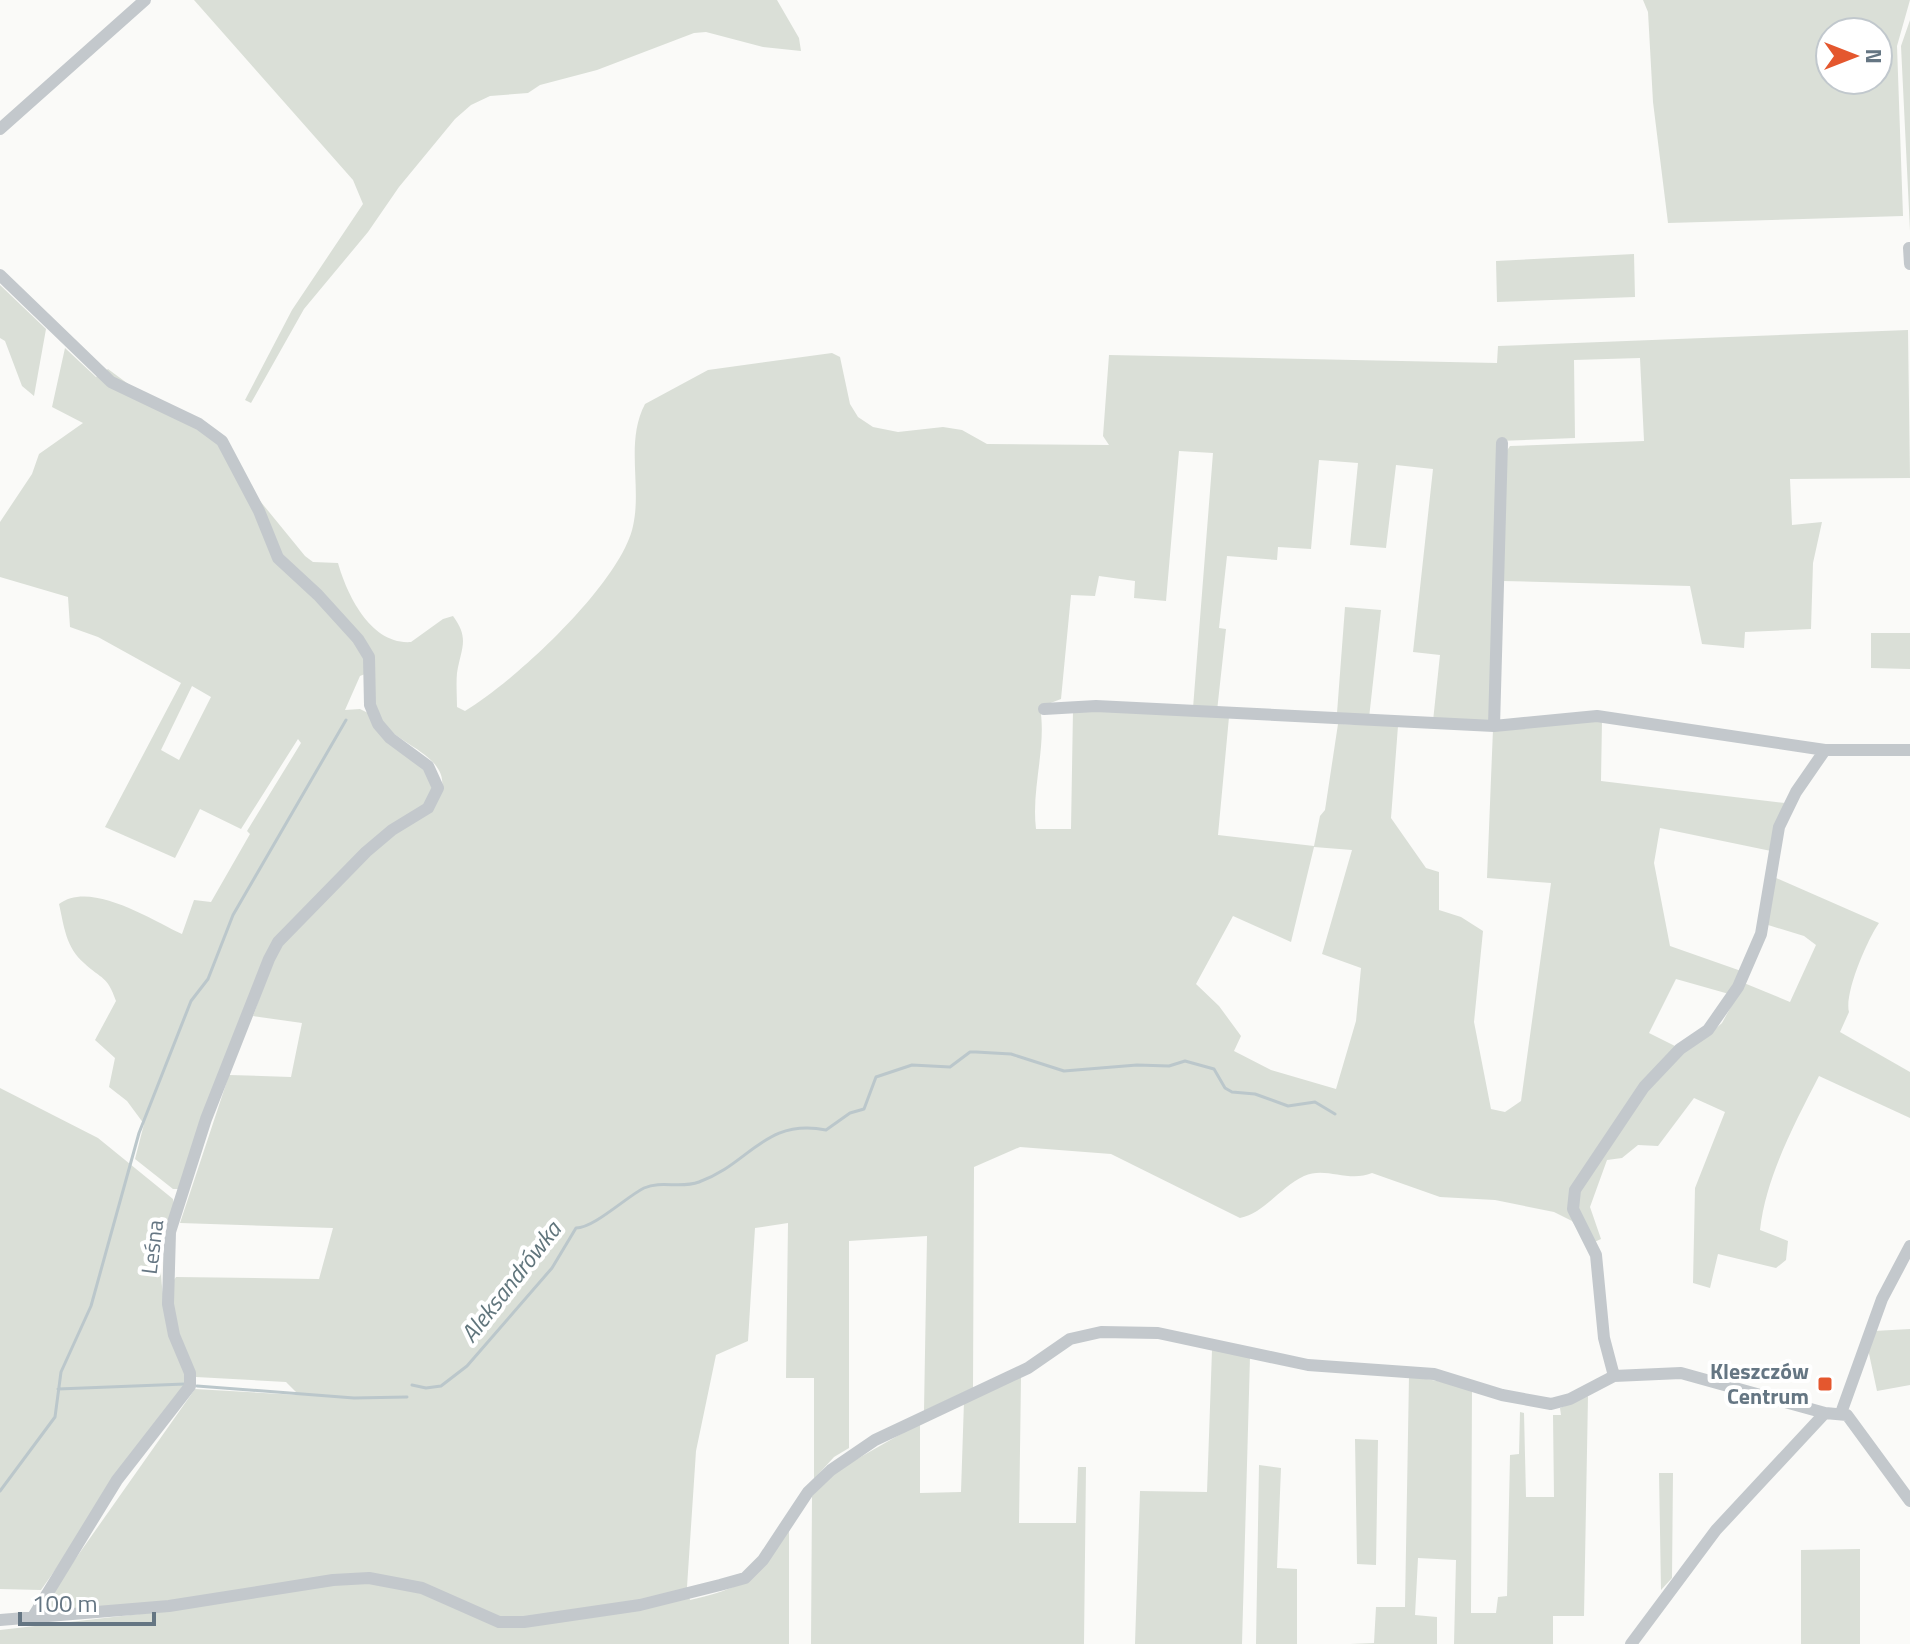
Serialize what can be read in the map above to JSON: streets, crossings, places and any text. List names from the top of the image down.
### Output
{
  "streets": {
    "street": ["Leśna"]
  },
  "water": ["Aleksandrówka"],
  "places": {
    "transit": ["Kleszczów Centrum"]
  },
  "scale_bar": "100 m",
  "north": "right"
}
